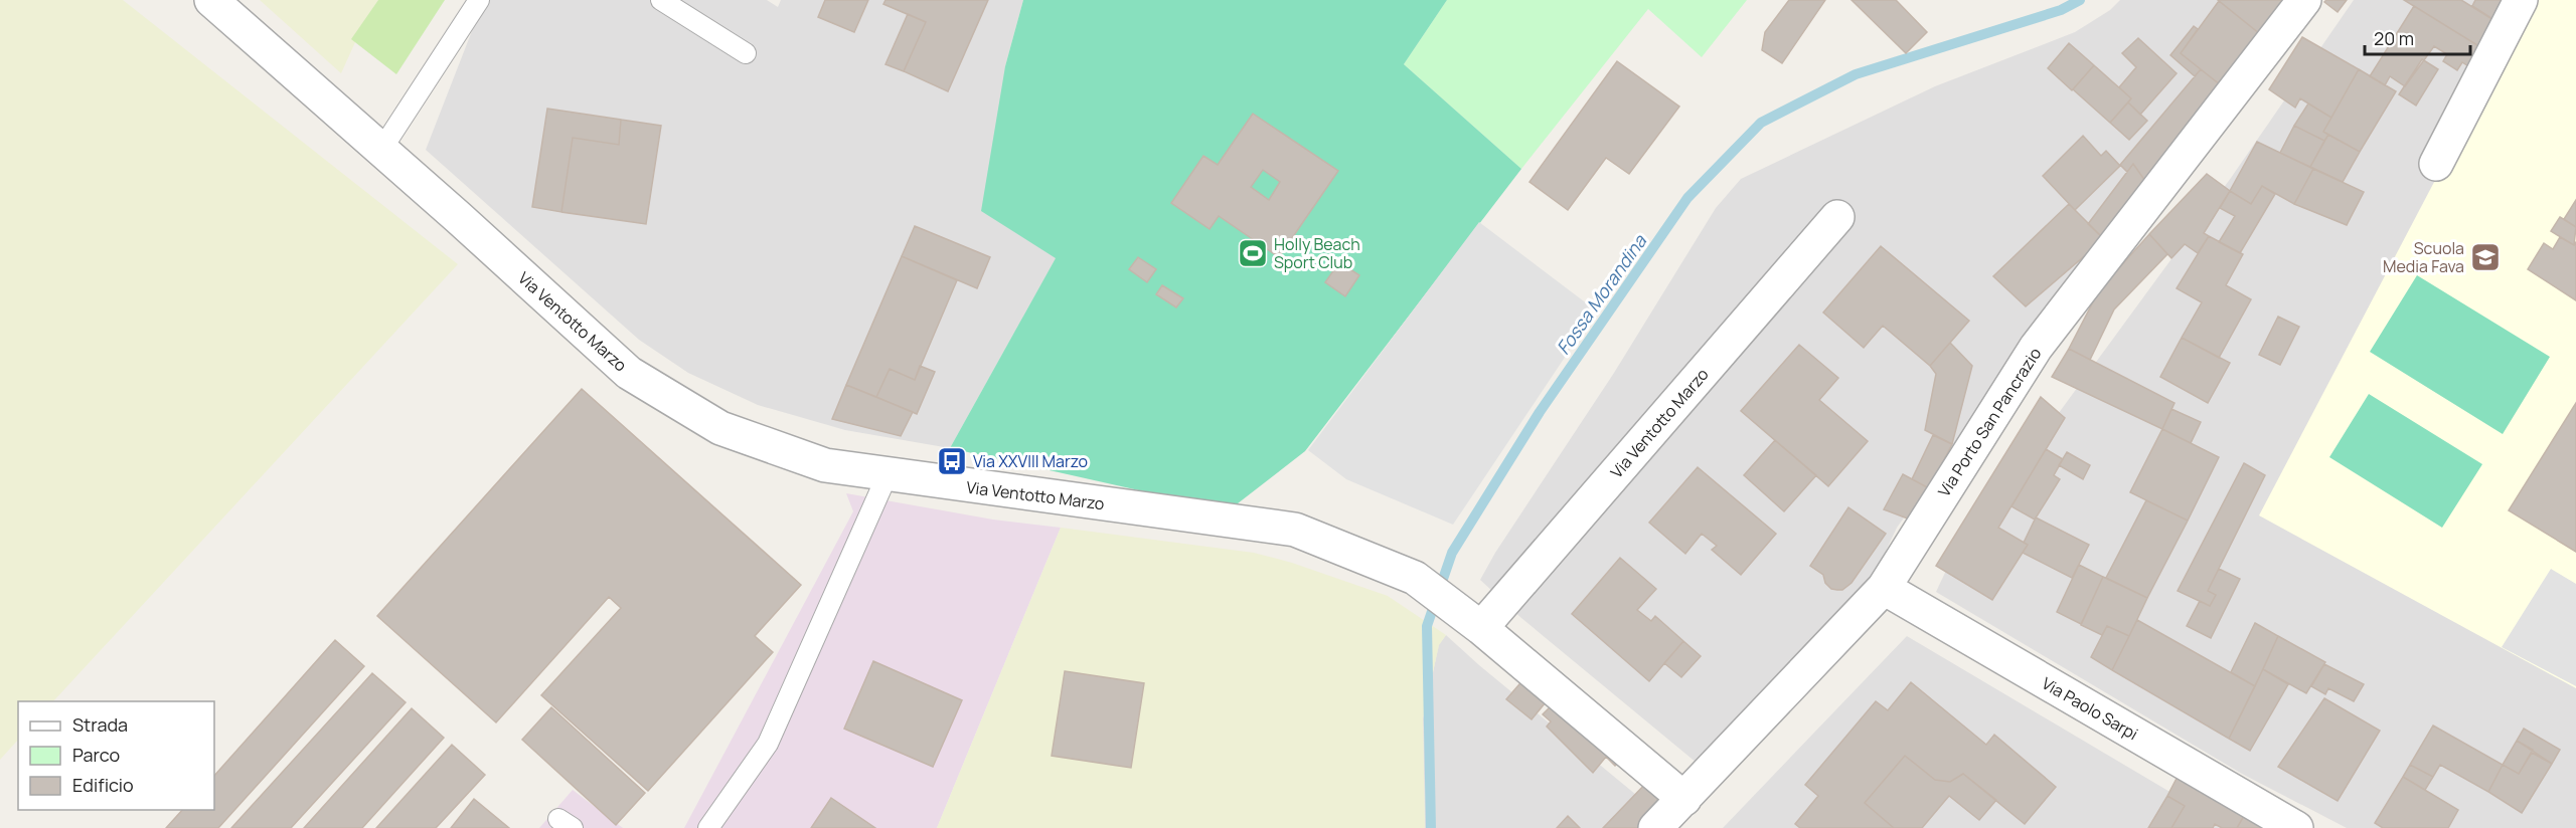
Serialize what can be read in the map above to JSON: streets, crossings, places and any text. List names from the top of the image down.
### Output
{
  "streets": {
    "street": ["Via Ventotto Marzo", "Via Porto San Pancrazio", "Via Paolo Sarpi"]
  },
  "crossings": [
    ["Via Ventotto Marzo", "Via Porto San Pancrazio"],
    ["Via Porto San Pancrazio", "Via Paolo Sarpi"]
  ],
  "water": ["Fossa Morandina"],
  "places": {
    "sports": ["Holly Beach Sport Club"],
    "school or university": ["Scuola Media Fava"],
    "bus stop": ["Via XXVIII Marzo"]
  },
  "legend": ["Strada", "Parco", "Edificio"],
  "scale_bar": "20 m"
}
